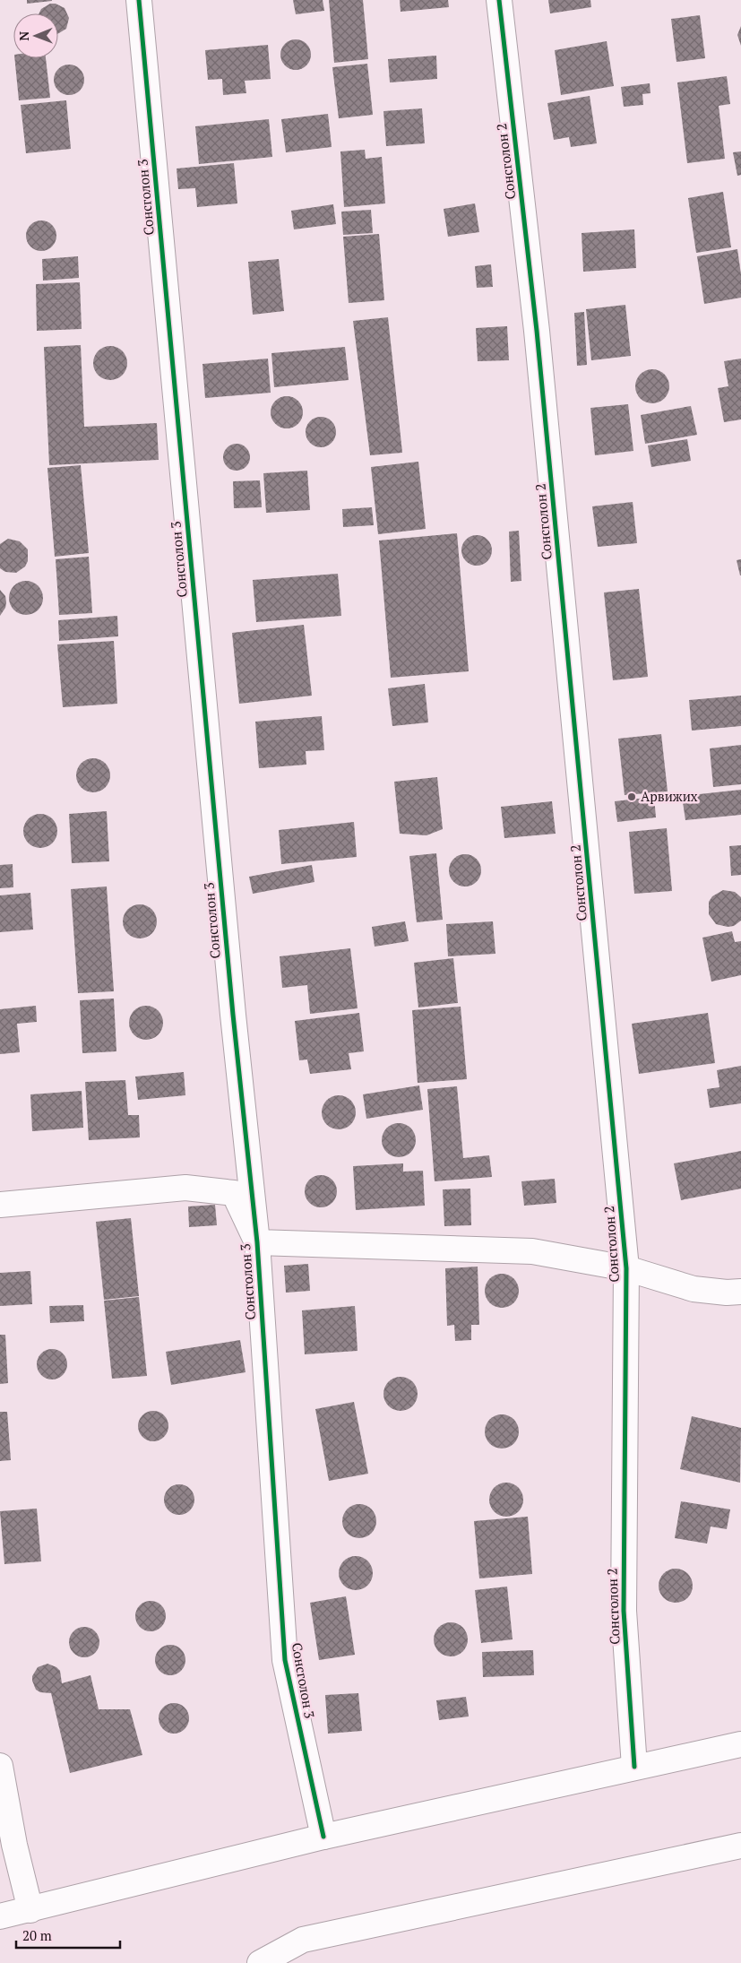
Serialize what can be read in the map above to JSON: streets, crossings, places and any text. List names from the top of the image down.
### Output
{
  "streets": {
    "street": ["Сонсголон 2", "Сонсголон 3"]
  },
  "places": ["Арвижих"],
  "scale_bar": "20 m",
  "north": "left"
}
